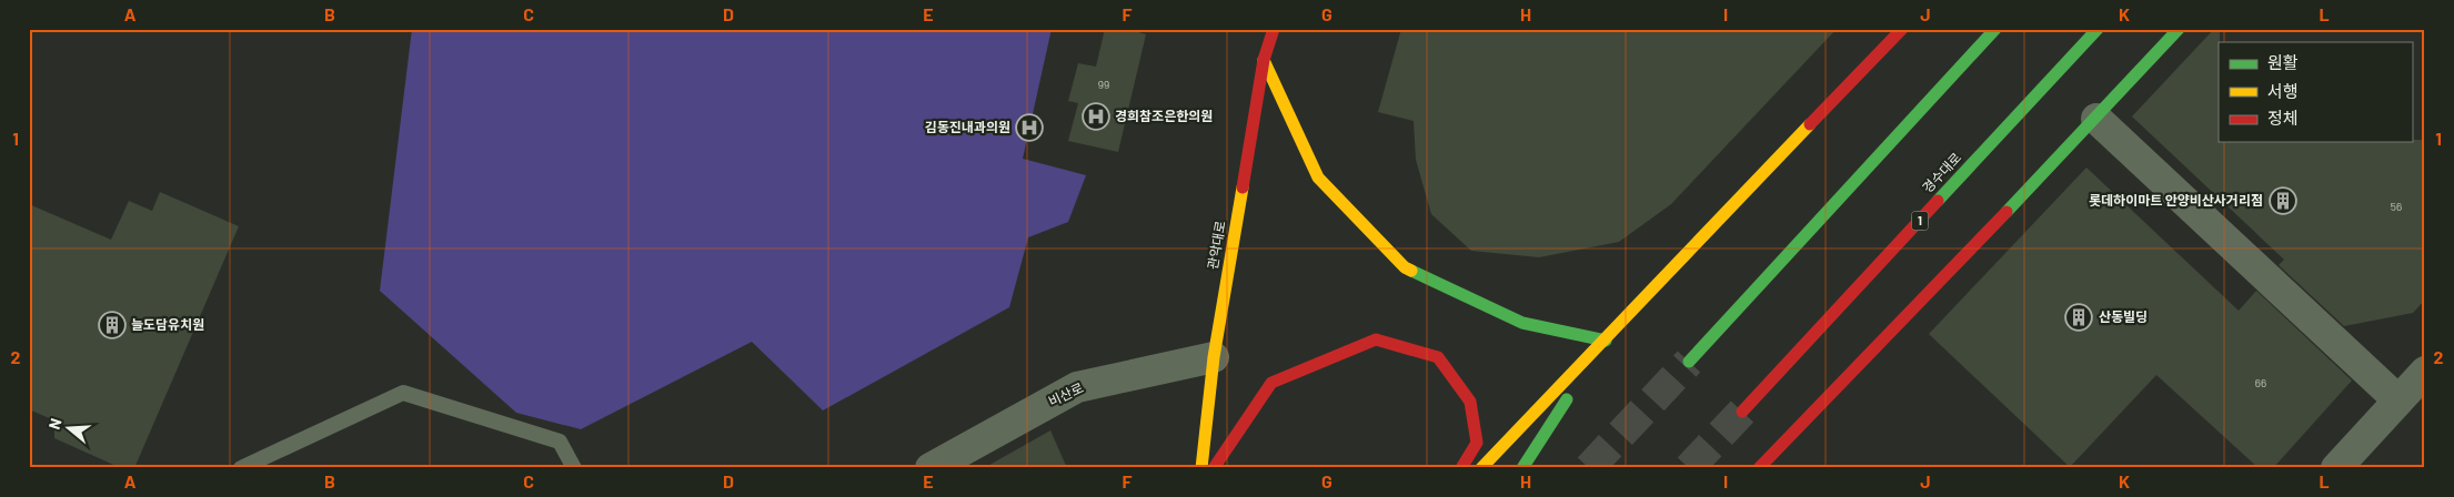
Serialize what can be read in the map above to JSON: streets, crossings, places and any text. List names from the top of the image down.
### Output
{
  "streets": {
    "main road": ["경수대로", "1", "관악대로"],
    "street": ["비산로"]
  },
  "crossings": [
    ["관악대로", "비산로"]
  ],
  "places": {
    "hospital": ["경희참조은한의원", "김동진내과의원"],
    "building": ["롯데하이마트 안양비산사거리점", "산동빌딩", "늘도담유치원"]
  },
  "house_numbers": ["99", "56", "66"],
  "legend": ["원활", "서행", "정체"],
  "north": "left",
  "grid": {
    "columns": [
      "A",
      "B",
      "C",
      "D",
      "E",
      "F",
      "G",
      "H",
      "I",
      "J",
      "K",
      "L"
    ],
    "rows": ["1", "2"]
  }
}
